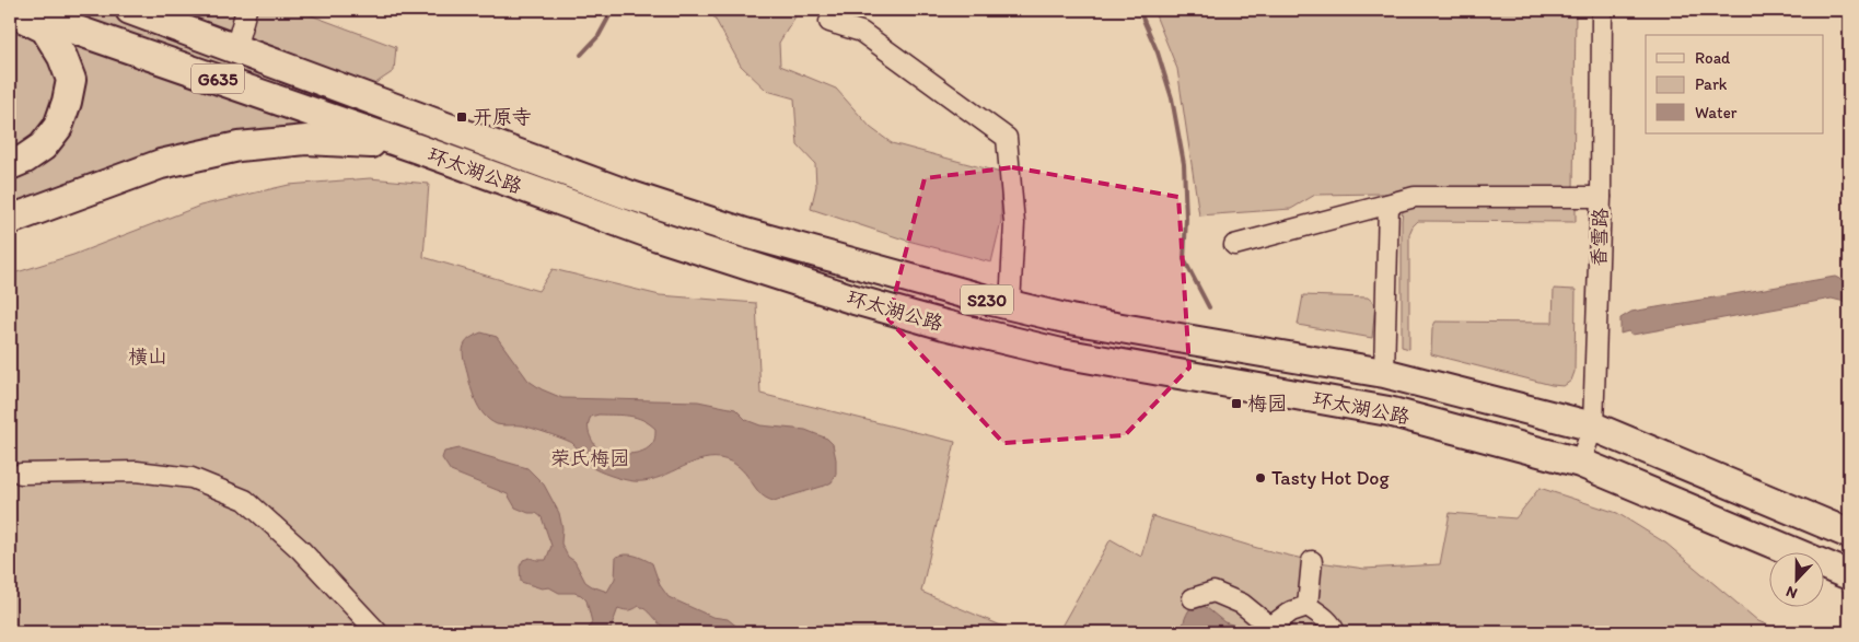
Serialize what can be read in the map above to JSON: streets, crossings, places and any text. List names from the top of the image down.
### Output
{
  "streets": {
    "highway": ["G635", "环太湖公路", "S230"],
    "street": ["香雪路"]
  },
  "crossings": [
    ["环太湖公路", "香雪路"]
  ],
  "parks": ["横山", "荣氏梅园"],
  "places": {
    "transit": ["开原寺", "梅园"],
    "other": ["Tasty Hot Dog"]
  },
  "legend": ["Road", "Park", "Water"],
  "north": "bottom"
}
